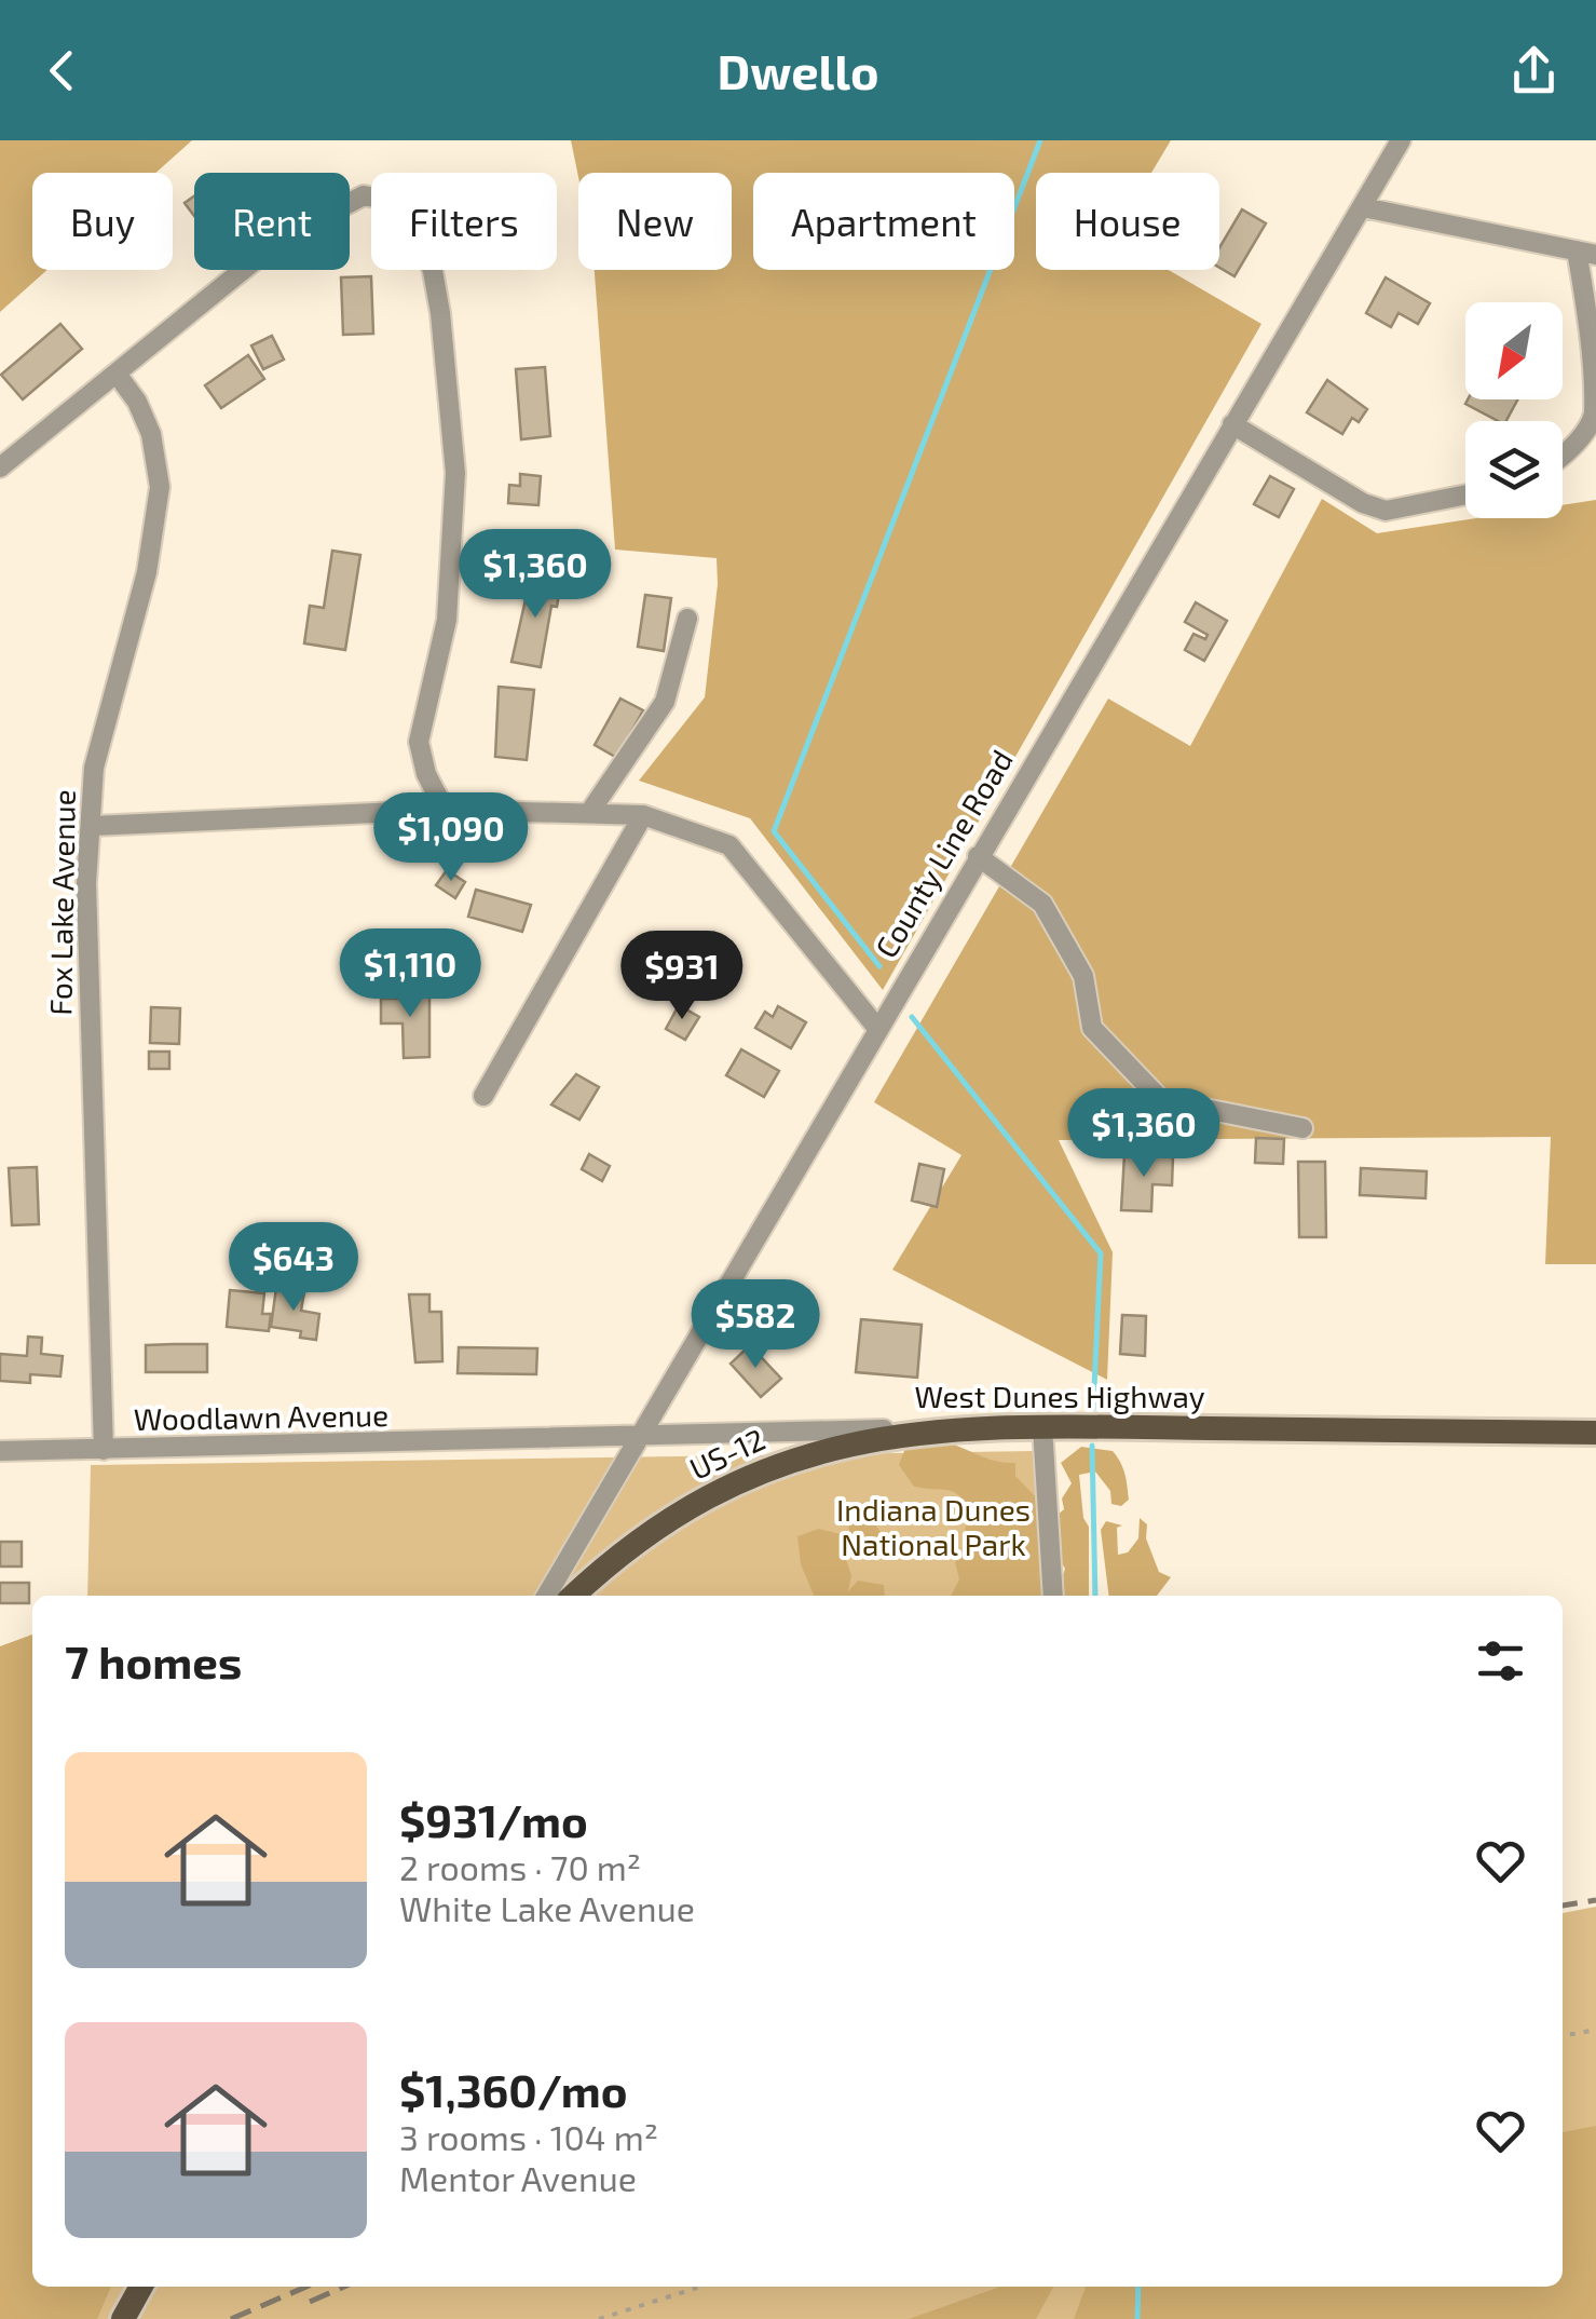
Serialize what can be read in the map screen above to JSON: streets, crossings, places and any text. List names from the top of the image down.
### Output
{
  "streets": {
    "main road": ["West Dunes Highway", "US-12"],
    "street": ["County Line Road", "Fox Lake Avenue", "Woodlawn Avenue"]
  },
  "crossings": [
    ["County Line Road", "West Dunes Highway"],
    ["Fox Lake Avenue", "Woodlawn Avenue"],
    ["West Dunes Highway", "Woodlawn Avenue"],
    ["West Dunes Highway", "US-12"]
  ],
  "parks": ["Indiana Dunes National Park"],
  "north": "bottom left",
  "page": {
    "header": "Dwello",
    "chip": [
      "Buy",
      "Rent",
      "Filters",
      "New",
      "Apartment",
      "House"
    ],
    "price": [
      "$1,360",
      "$1,090",
      "$1,110",
      "$931",
      "$1,360",
      "$643",
      "$582"
    ],
    "heading": "7 homes",
    "list": [
      {
        "name": "$931/mo",
        "note": "2 rooms · 70 m² · White Lake Avenue"
      },
      {
        "name": "$1,360/mo",
        "note": "3 rooms · 104 m² · Mentor Avenue"
      }
    ]
  }
}
